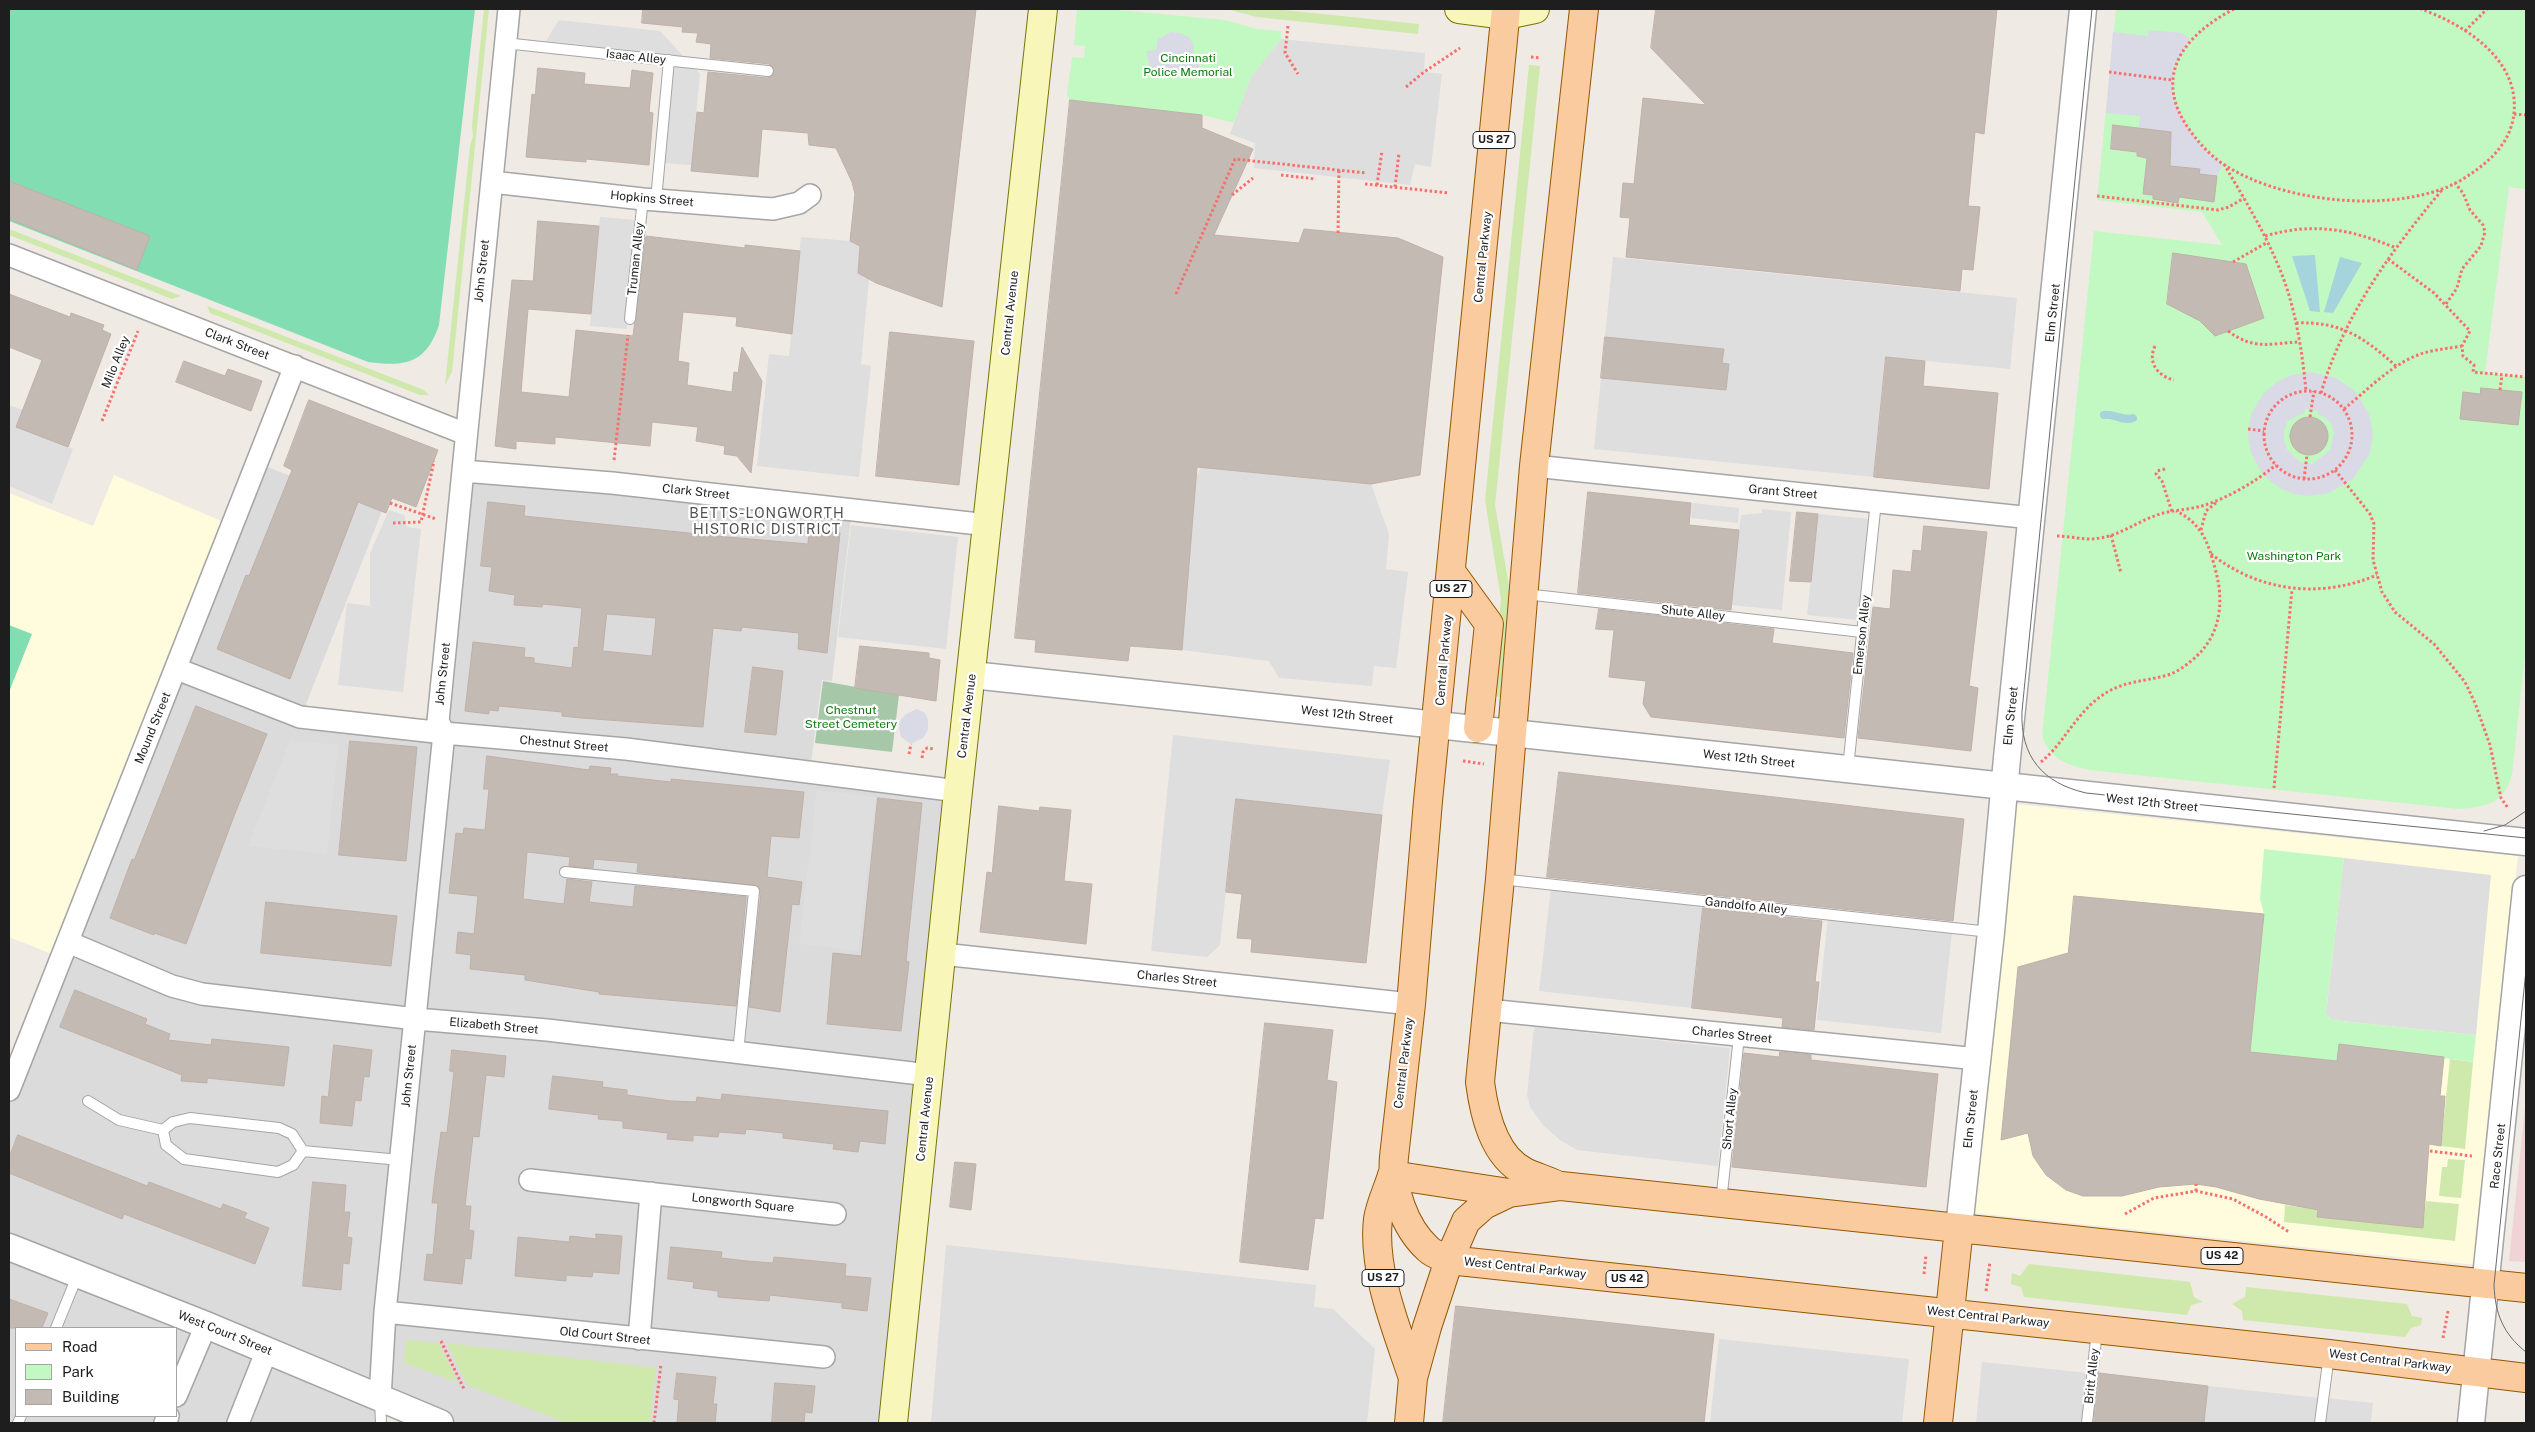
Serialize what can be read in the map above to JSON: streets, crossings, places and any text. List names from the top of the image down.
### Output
{
  "streets": {
    "main road": [
      "US 27",
      "Central Parkway",
      "Central Avenue",
      "Elm Street",
      "US 42",
      "West Central Parkway"
    ],
    "street": [
      "Hopkins Street",
      "John Street",
      "Clark Street",
      "Grant Street",
      "West 12th Street",
      "Mound Street",
      "Chestnut Street",
      "Charles Street",
      "Elizabeth Street",
      "Race Street",
      "Longworth Square",
      "West Court Street",
      "Old Court Street"
    ],
    "lane": [
      "Isaac Alley",
      "Truman Alley",
      "Shute Alley",
      "Emerson Alley",
      "Gandolfo Alley",
      "Short Alley",
      "Britt Alley"
    ],
    "path": ["Milo Alley"]
  },
  "crossings": [
    ["Isaac Alley", "Truman Alley"],
    ["Isaac Alley", "John Street"],
    ["US 27", "Central Parkway"],
    ["US 27", "US 42"],
    ["Hopkins Street", "Truman Alley"],
    ["Hopkins Street", "John Street"],
    ["Central Parkway", "West 12th Street"],
    ["Central Parkway", "Charles Street"],
    ["Central Parkway", "US 42"],
    ["Central Parkway", "West Central Parkway"],
    ["John Street", "Clark Street"],
    ["John Street", "Chestnut Street"],
    ["John Street", "Elizabeth Street"],
    ["John Street", "West Court Street"],
    ["John Street", "Old Court Street"],
    ["Central Avenue", "Clark Street"],
    ["Central Avenue", "West 12th Street"],
    ["Central Avenue", "Chestnut Street"],
    ["Central Avenue", "Charles Street"],
    ["Central Avenue", "Elizabeth Street"],
    ["Elm Street", "Grant Street"],
    ["Elm Street", "West 12th Street"],
    ["Elm Street", "Gandolfo Alley"],
    ["Elm Street", "Charles Street"],
    ["Elm Street", "US 42"],
    ["Elm Street", "West Central Parkway"],
    ["Clark Street", "Milo Alley"],
    ["Clark Street", "Mound Street"],
    ["Grant Street", "Emerson Alley"],
    ["Shute Alley", "Emerson Alley"],
    ["Emerson Alley", "West 12th Street"],
    ["Mound Street", "Chestnut Street"],
    ["Mound Street", "Elizabeth Street"],
    ["Charles Street", "Short Alley"],
    ["Short Alley", "US 42"],
    ["Race Street", "US 42"],
    ["Race Street", "West Central Parkway"],
    ["US 42", "West Central Parkway"],
    ["West Central Parkway", "Britt Alley"]
  ],
  "districts": ["BETTS-LONGWORTH HISTORIC DISTRICT"],
  "parks": ["Cincinnati Police Memorial", "Washington Park", "Chestnut Street Cemetery"],
  "legend": ["Road", "Park", "Building"]
}
